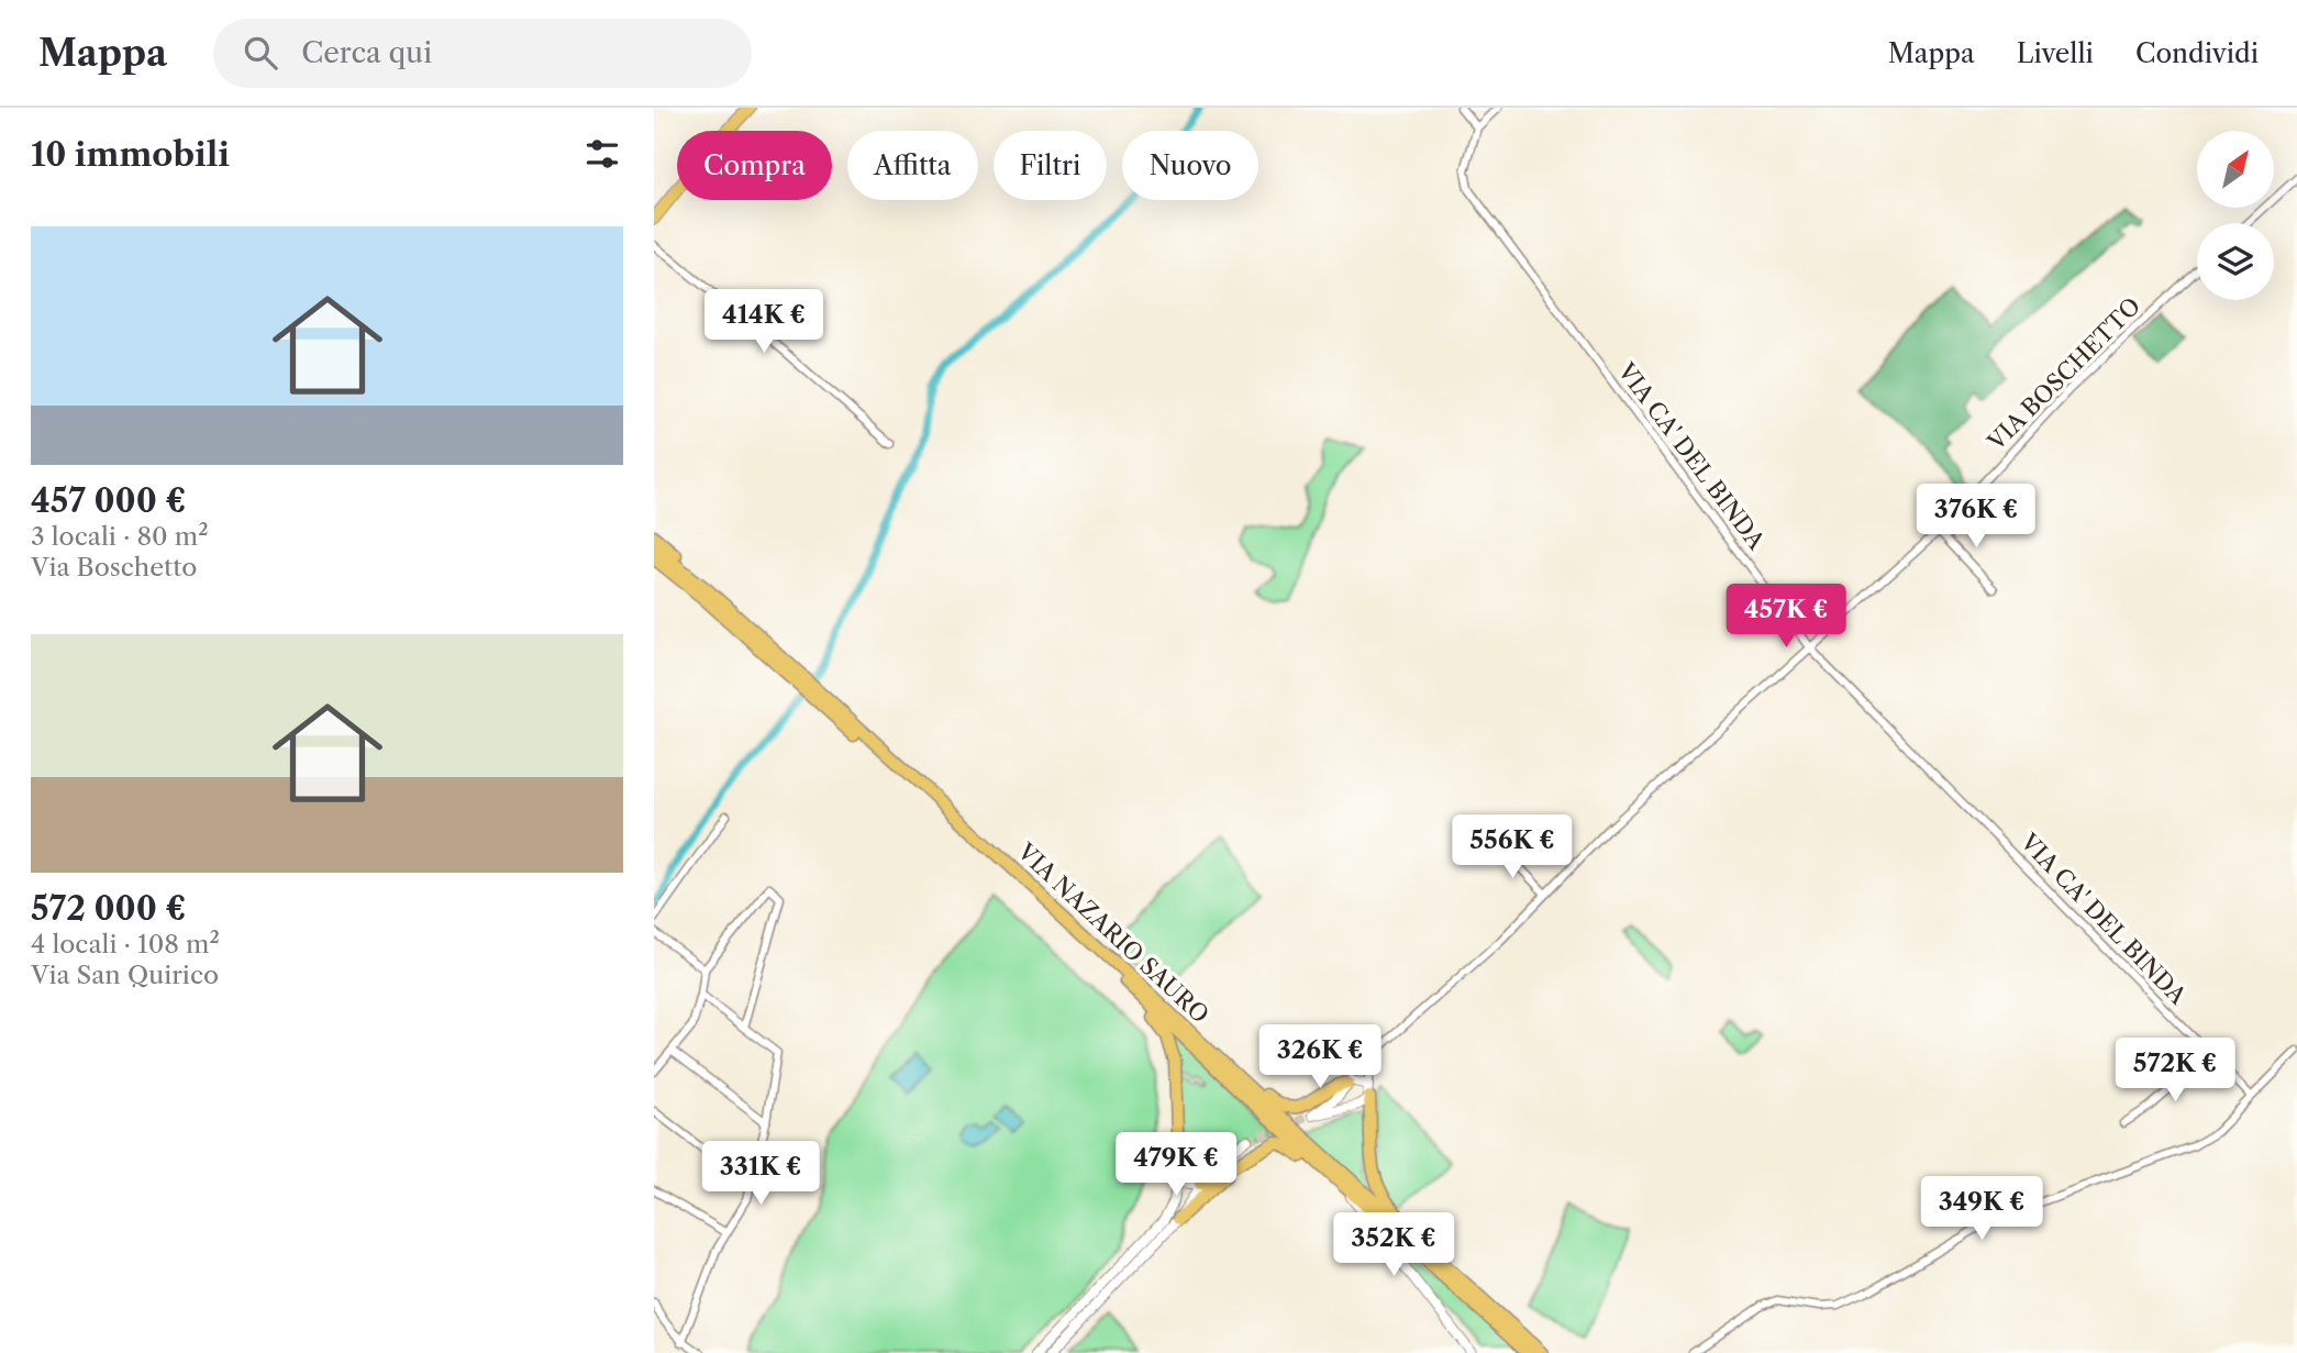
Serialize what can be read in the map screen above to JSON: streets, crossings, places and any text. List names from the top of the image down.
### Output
{
  "streets": {
    "highway": ["VIA NAZARIO SAURO"],
    "street": ["VIA BOSCHETTO", "VIA CA' DEL BINDA"]
  },
  "crossings": [
    ["VIA BOSCHETTO", "VIA CA' DEL BINDA"]
  ],
  "north": "top right",
  "page": {
    "header": "Mappa",
    "search": "Cerca qui",
    "nav": ["Mappa", "Livelli", "Condividi"],
    "heading": "10 immobili",
    "chip": [
      "Compra",
      "Affitta",
      "Filtri",
      "Nuovo"
    ],
    "list": [
      {
        "name": "457 000 €",
        "note": "3 locali · 80 m² · Via Boschetto"
      },
      {
        "name": "572 000 €",
        "note": "4 locali · 108 m² · Via San Quirico"
      }
    ],
    "price": [
      "414K €",
      "376K €",
      "457K €",
      "556K €",
      "326K €",
      "572K €",
      "479K €",
      "331K €",
      "349K €",
      "352K €"
    ]
  }
}
